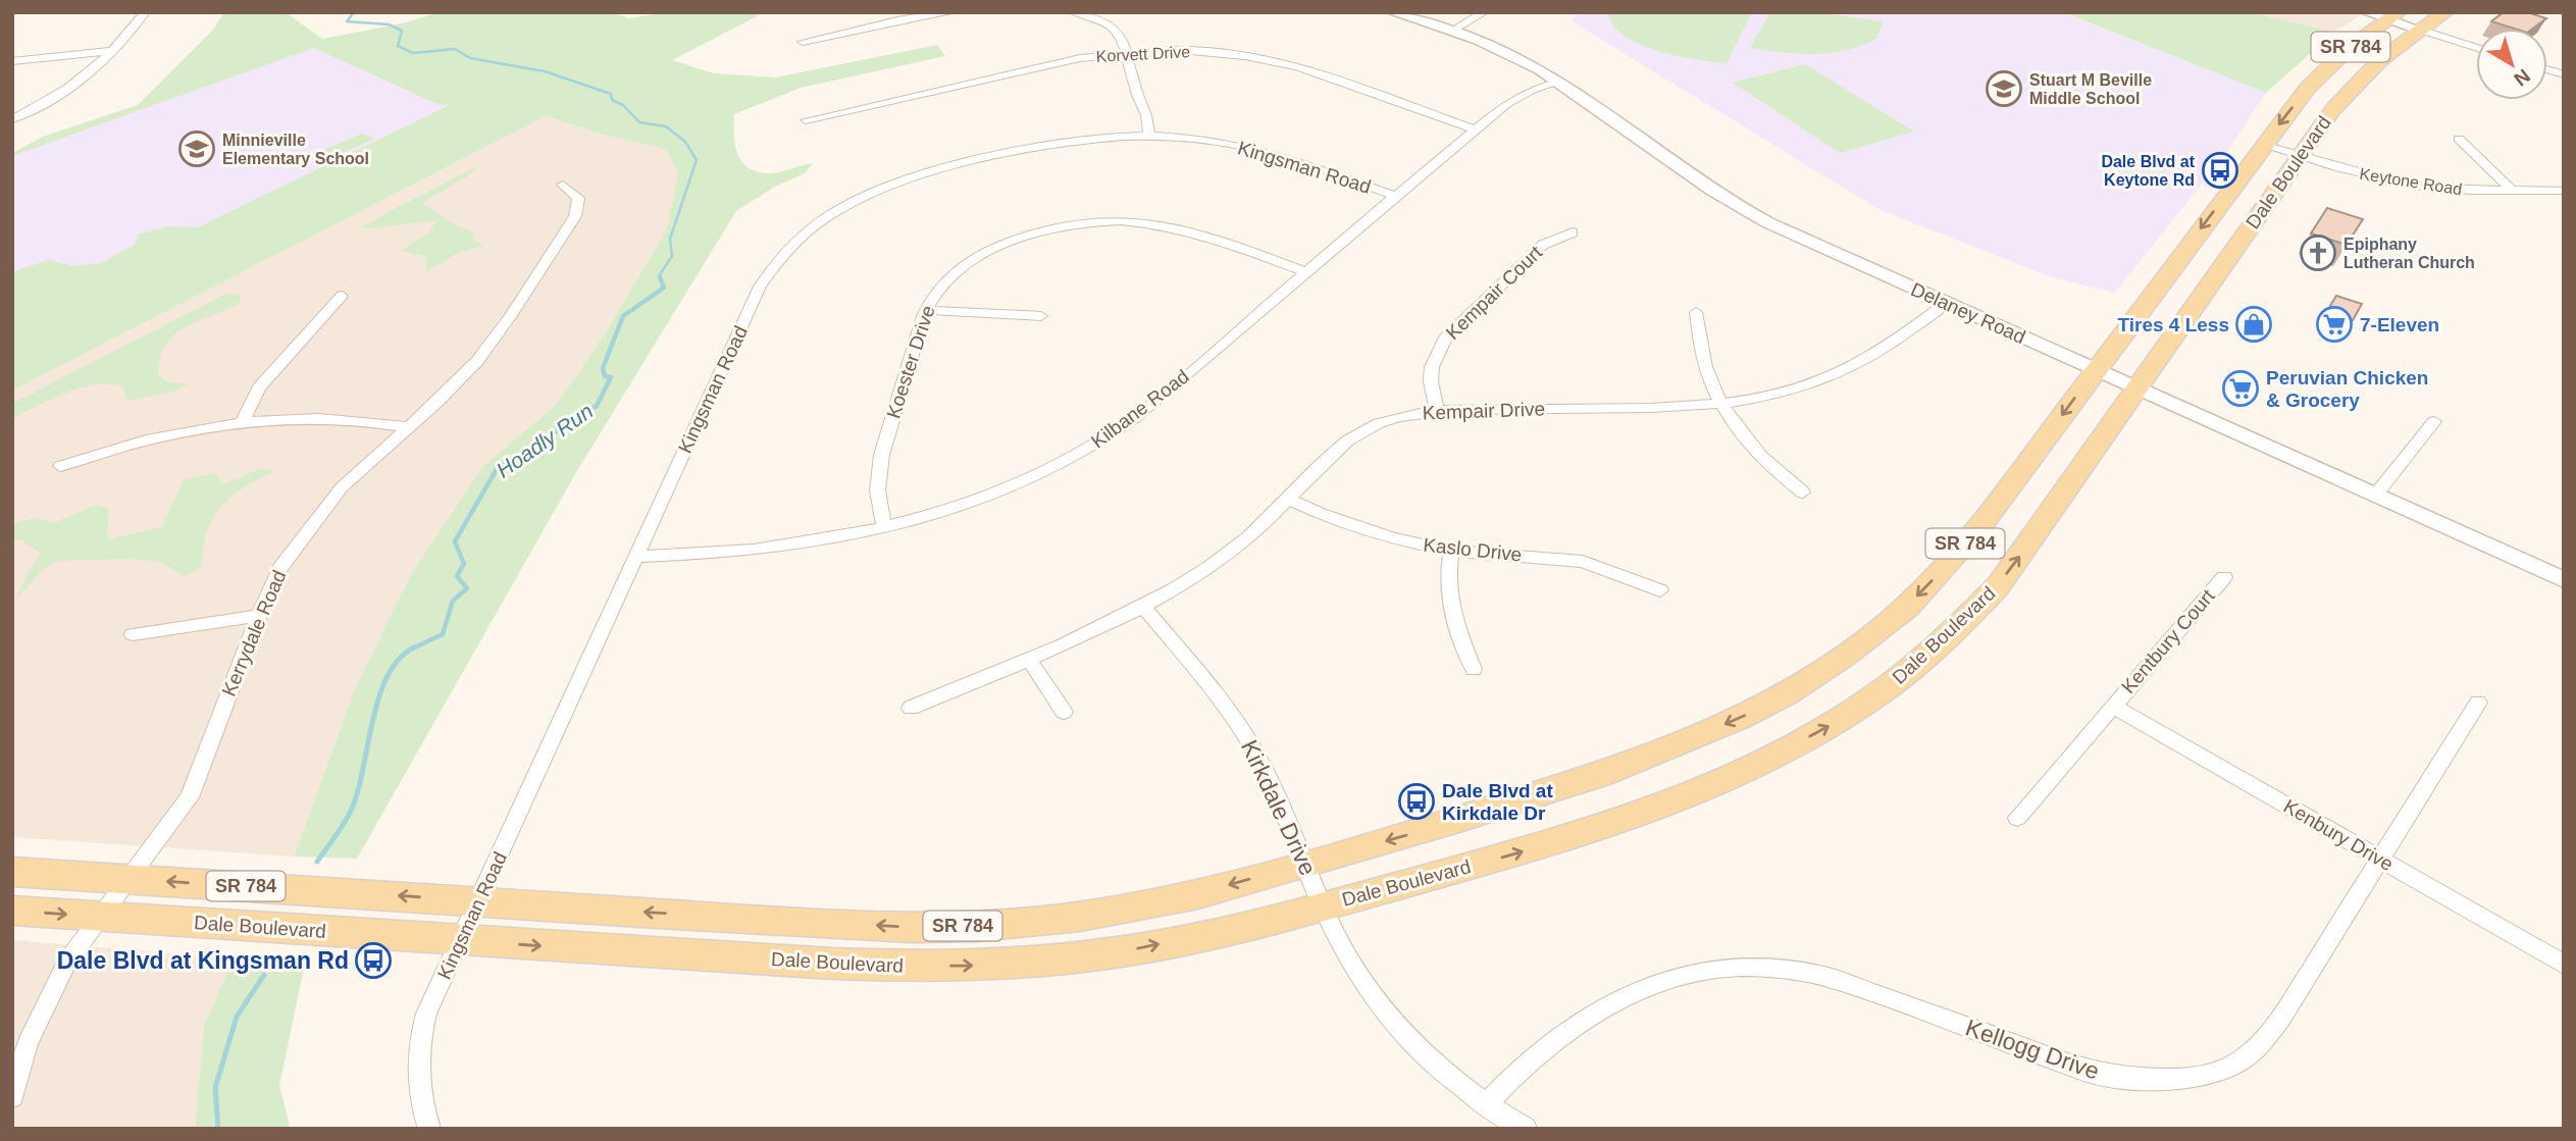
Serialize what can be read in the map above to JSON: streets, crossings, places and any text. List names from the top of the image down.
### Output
{
  "streets": {
    "main road": ["SR 784", "Dale Boulevard"],
    "street": [
      "Korvett Drive",
      "Kingsman Road",
      "Keytone Road",
      "Kempair Court",
      "Delaney Road",
      "Koester Drive",
      "Kilbane Road",
      "Kempair Drive",
      "Kaslo Drive",
      "Kerrydale Road",
      "Kentbury Court",
      "Kirkdale Drive",
      "Kenbury Drive",
      "Kellogg Drive"
    ]
  },
  "crossings": [
    ["Korvett Drive", "Kilbane Road"],
    ["Kingsman Road", "Dale Boulevard"],
    ["Kingsman Road", "Kilbane Road"],
    ["Dale Boulevard", "Keytone Road"],
    ["Dale Boulevard", "Delaney Road"],
    ["Dale Boulevard", "Kerrydale Road"],
    ["Dale Boulevard", "Kirkdale Drive"],
    ["Kempair Court", "Kempair Drive"],
    ["Delaney Road", "Kilbane Road"],
    ["Delaney Road", "Kempair Drive"],
    ["Koester Drive", "Kilbane Road"],
    ["Kempair Drive", "Kaslo Drive"],
    ["Kempair Drive", "Kirkdale Drive"],
    ["Kentbury Court", "Kenbury Drive"],
    ["Kirkdale Drive", "Kellogg Drive"],
    ["Kenbury Drive", "Kellogg Drive"]
  ],
  "water": ["Hoadly Run"],
  "places": {
    "school or university": ["Stuart M Beville Middle School", "Minnieville Elementary School"],
    "bus stop": ["Dale Blvd at Keytone Rd", "Dale Blvd at Kirkdale Dr", "Dale Blvd at Kingsman Rd"],
    "church": ["Epiphany Lutheran Church"],
    "shop": ["Tires 4 Less"],
    "supermarket": ["7-Eleven", "Peruvian Chicken & Grocery"]
  },
  "north": "bottom right"
}
